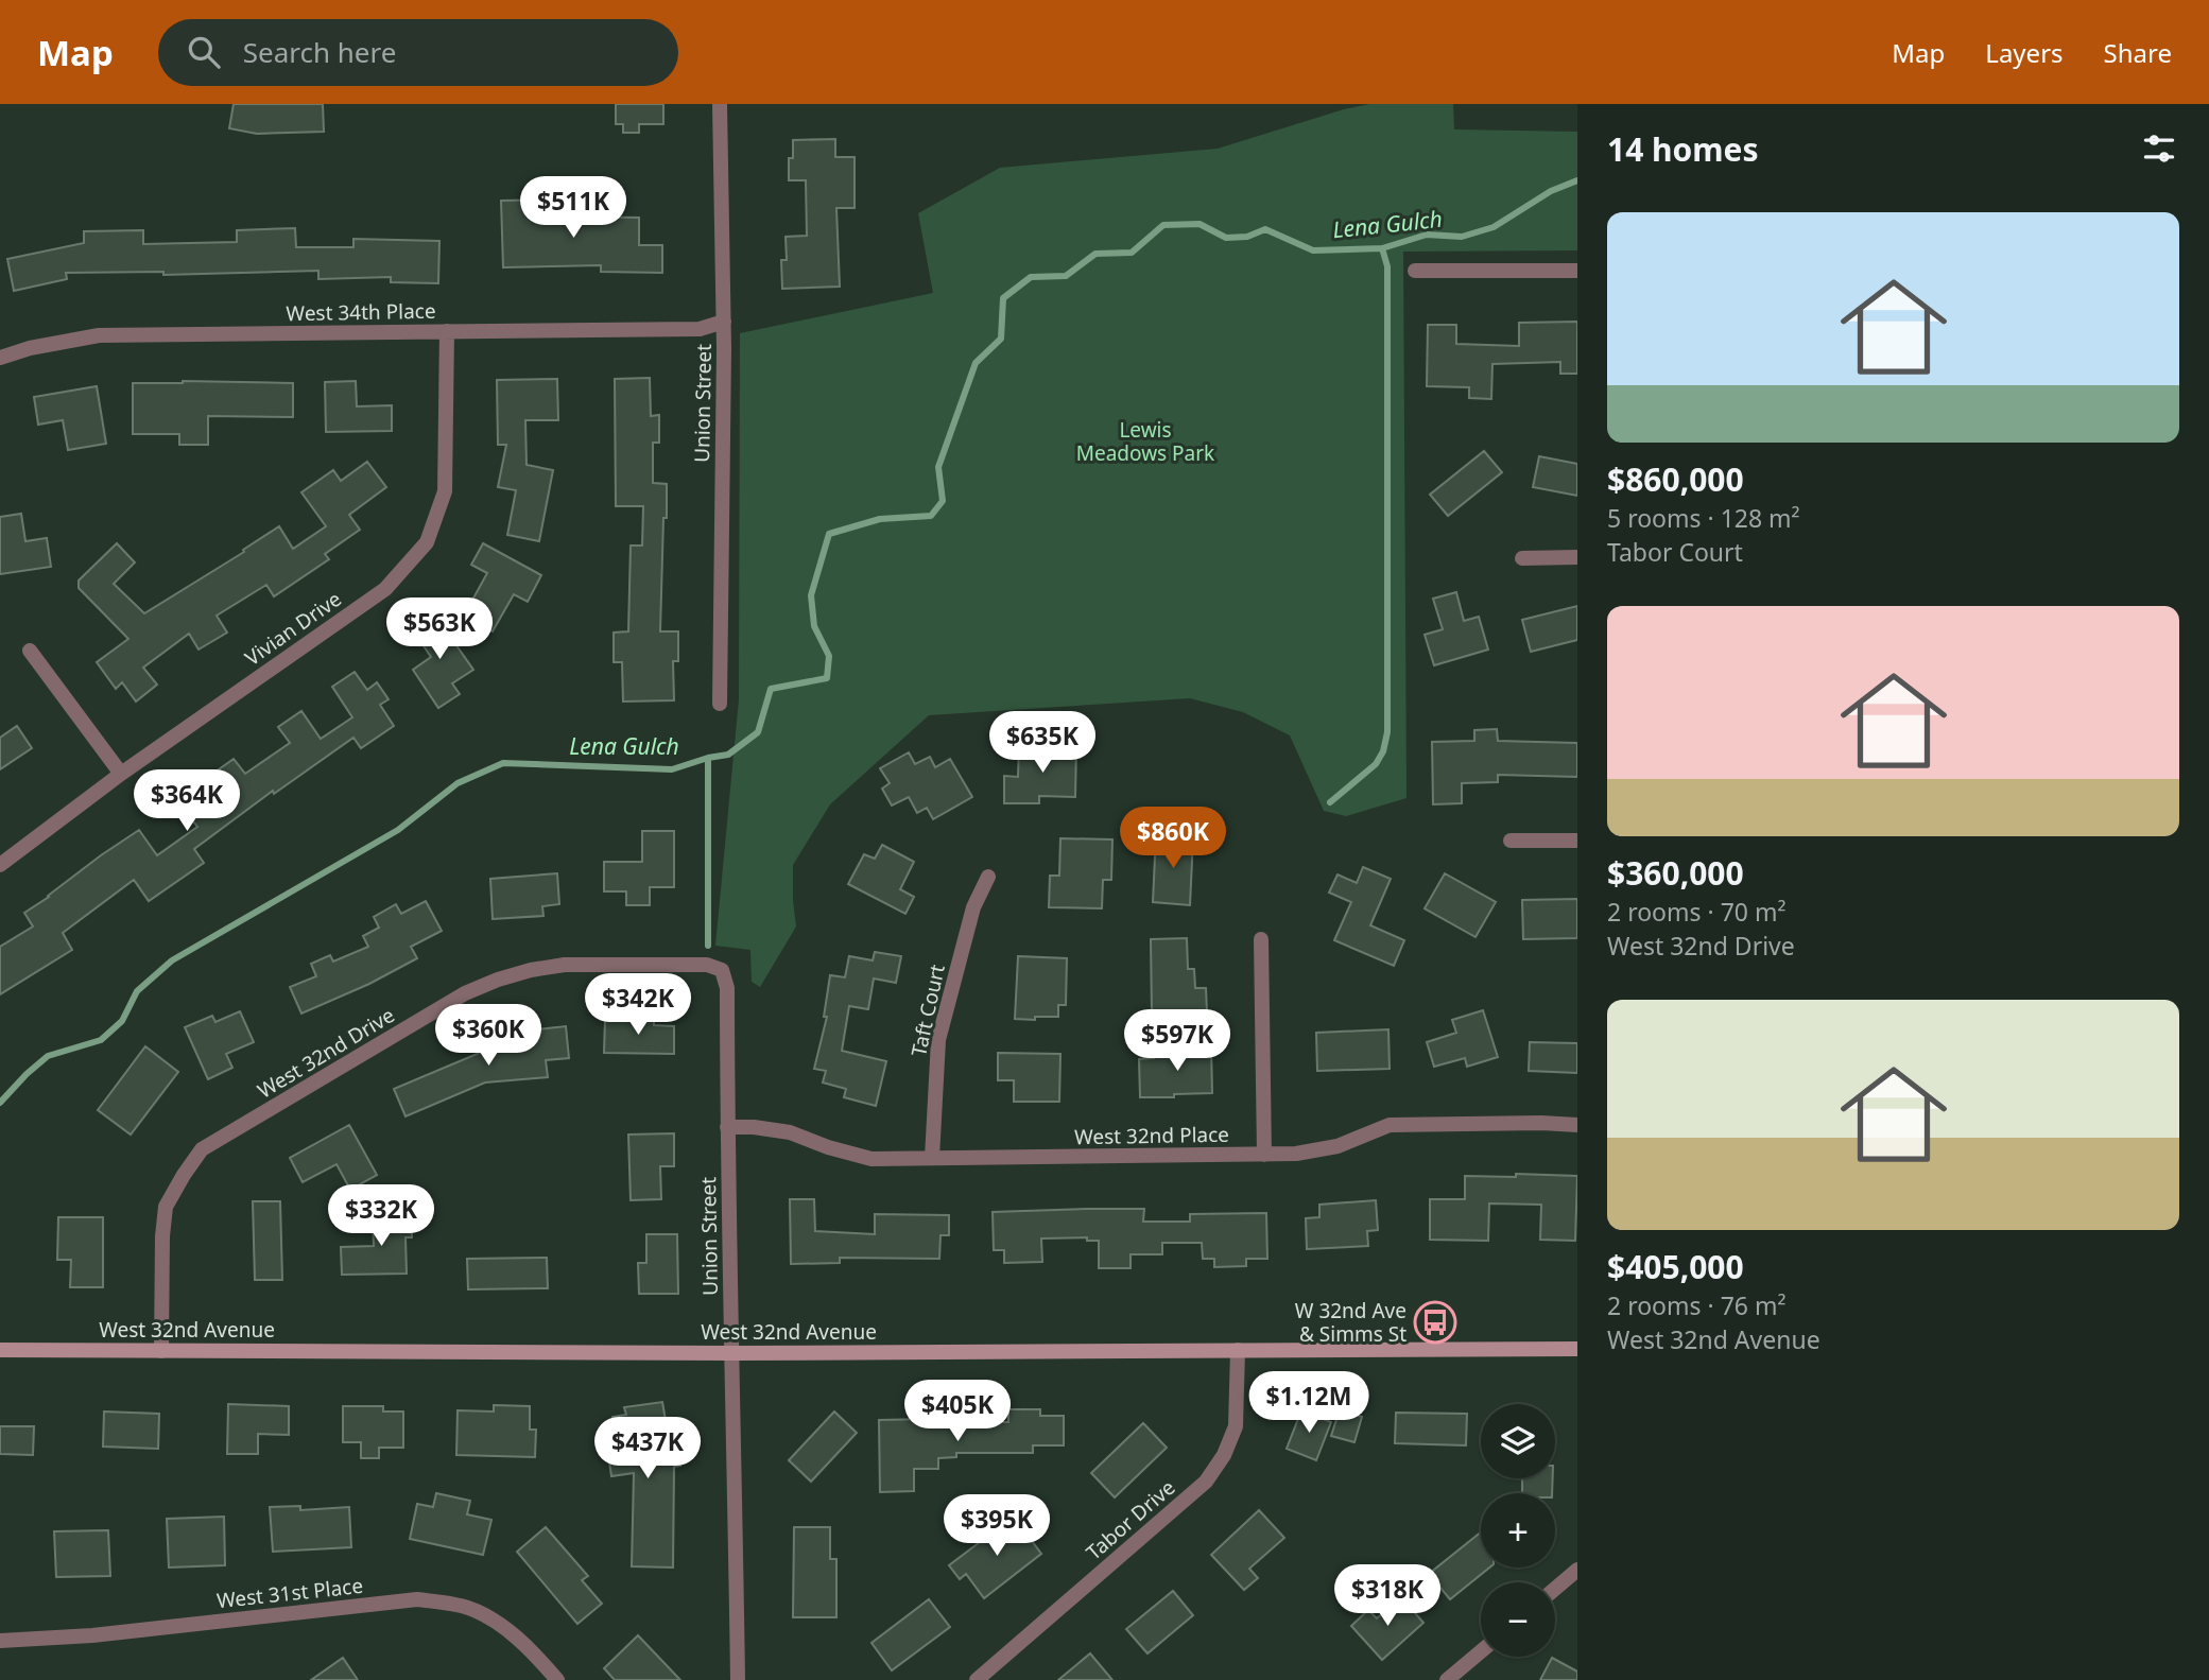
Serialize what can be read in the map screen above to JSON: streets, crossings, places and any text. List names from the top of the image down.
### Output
{
  "streets": {
    "street": [
      "West 34th Place",
      "Union Street",
      "Vivian Drive",
      "Taft Court",
      "West 32nd Drive",
      "West 32nd Place",
      "West 32nd Avenue",
      "Tabor Drive",
      "West 31st Place"
    ]
  },
  "crossings": [
    ["West 34th Place", "Union Street"],
    ["West 34th Place", "Vivian Drive"],
    ["Union Street", "West 32nd Drive"],
    ["Union Street", "West 32nd Place"],
    ["Union Street", "West 32nd Avenue"],
    ["Taft Court", "West 32nd Place"],
    ["West 32nd Drive", "West 32nd Avenue"],
    ["West 32nd Avenue", "Tabor Drive"]
  ],
  "water": ["Lena Gulch"],
  "parks": ["Lewis Meadows Park"],
  "places": {
    "bus stop": ["W 32nd Ave & Simms St"]
  },
  "page": {
    "header": "Map",
    "search": "Search here",
    "nav": ["Map", "Layers", "Share"],
    "heading": "14 homes",
    "price": [
      "$511K",
      "$563K",
      "$635K",
      "$364K",
      "$860K",
      "$342K",
      "$360K",
      "$597K",
      "$332K",
      "$1.12M",
      "$405K",
      "$437K",
      "$395K",
      "$318K"
    ],
    "list": [
      {
        "name": "$860,000",
        "note": "5 rooms · 128 m² · Tabor Court"
      },
      {
        "name": "$360,000",
        "note": "2 rooms · 70 m² · West 32nd Drive"
      },
      {
        "name": "$405,000",
        "note": "2 rooms · 76 m² · West 32nd Avenue"
      }
    ],
    "map_buttons": ["+", "−"]
  }
}
